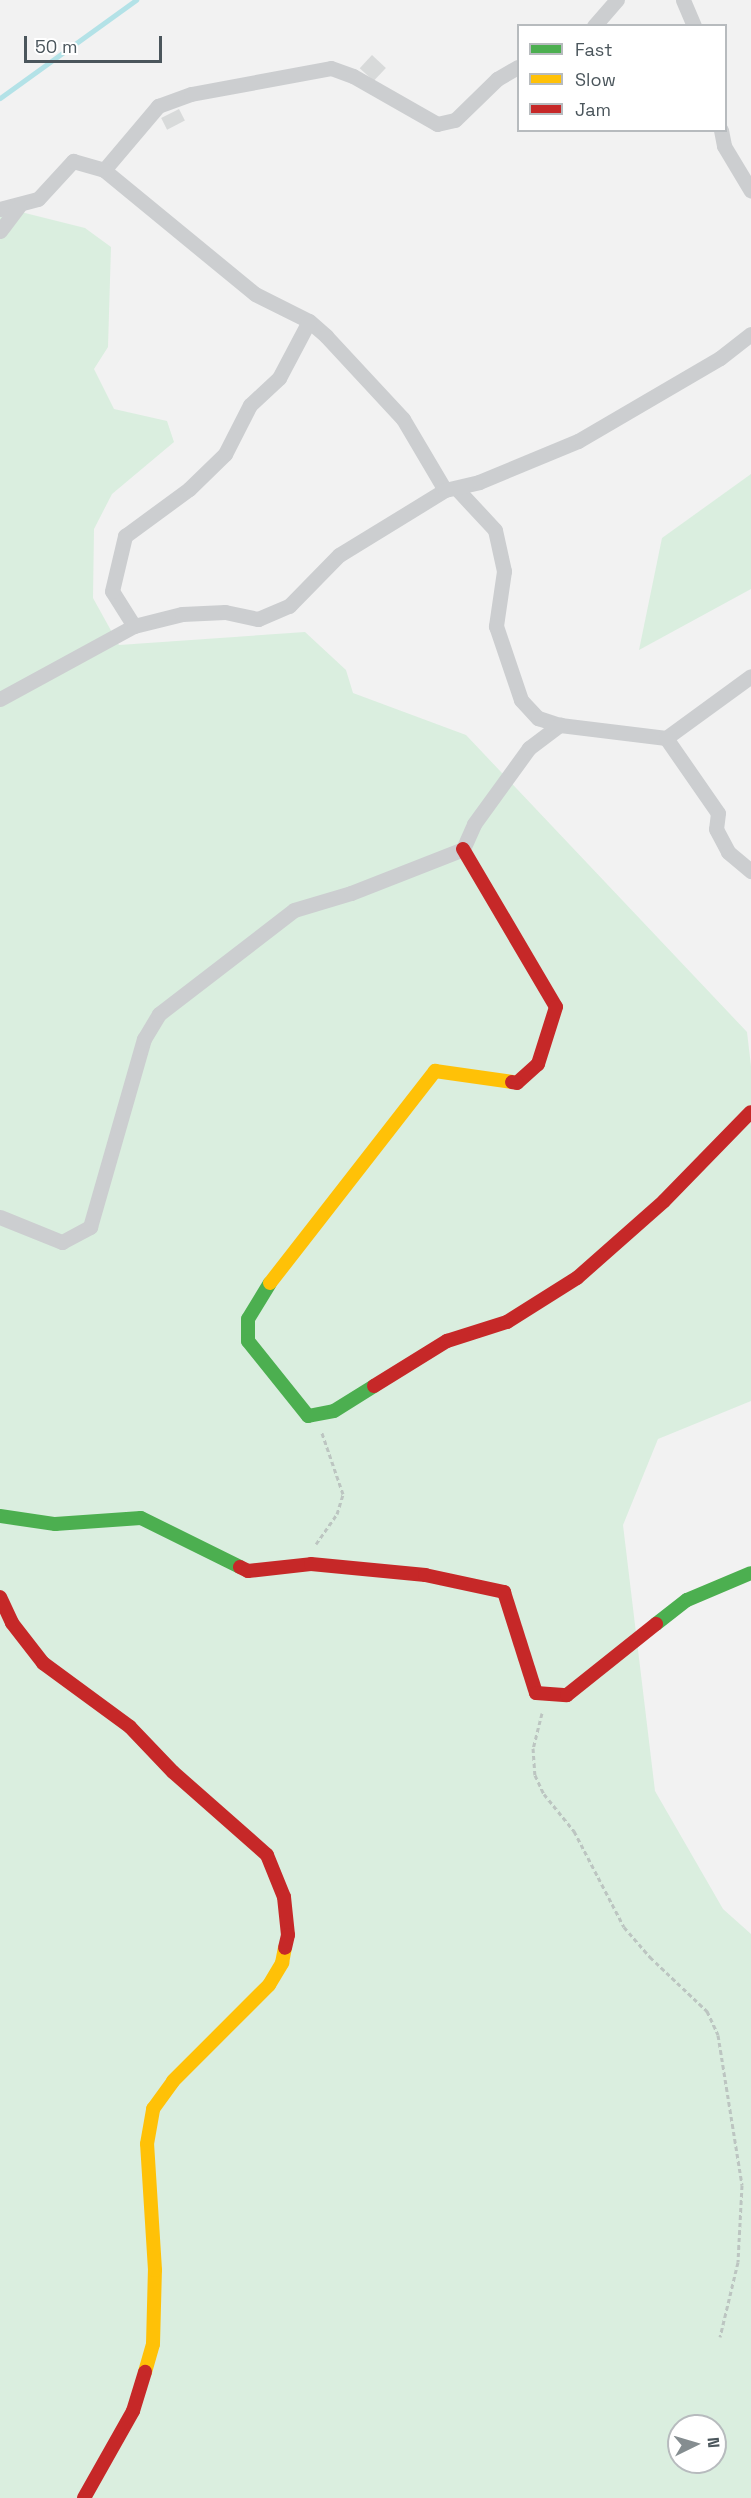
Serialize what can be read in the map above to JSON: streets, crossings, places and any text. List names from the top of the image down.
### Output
{
  "legend": ["Fast", "Slow", "Jam"],
  "scale_bar": "50 m",
  "north": "right"
}
